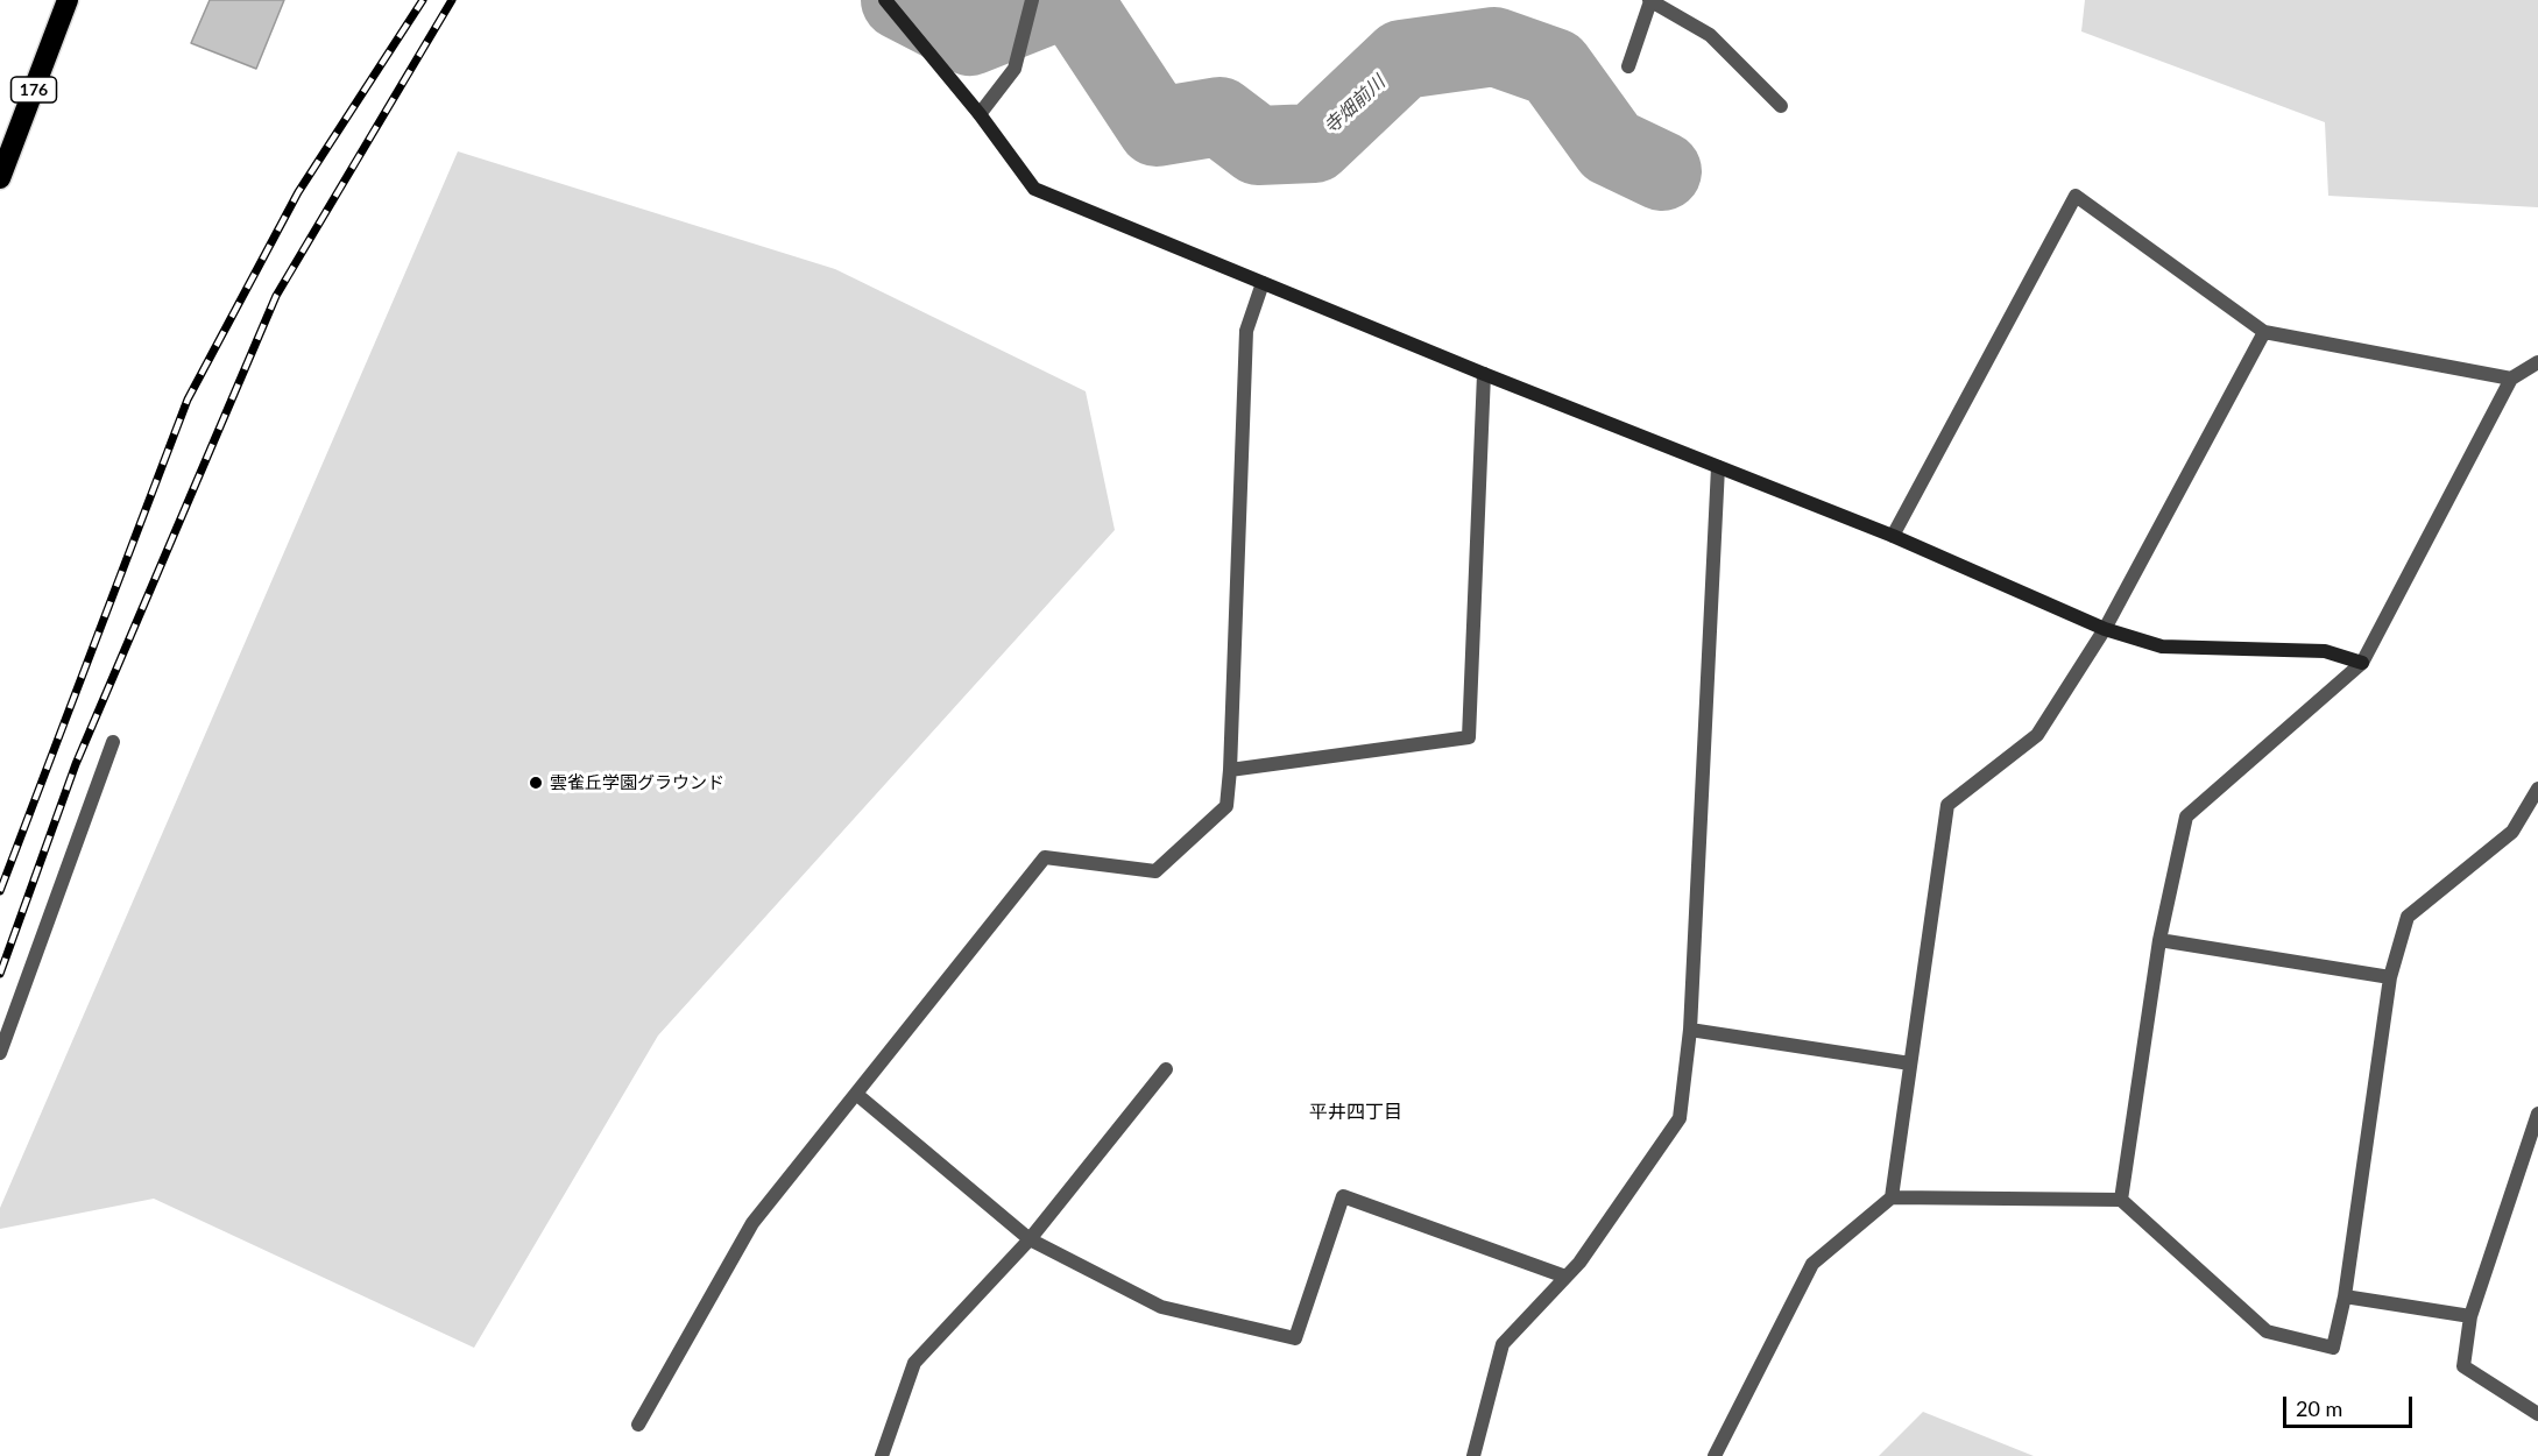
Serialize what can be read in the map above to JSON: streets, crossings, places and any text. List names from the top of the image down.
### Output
{
  "streets": {
    "highway": ["176"]
  },
  "districts": ["平井四丁目"],
  "water": ["寺畑前川"],
  "places": ["雲雀丘学園グラウンド"],
  "scale_bar": "20 m"
}
